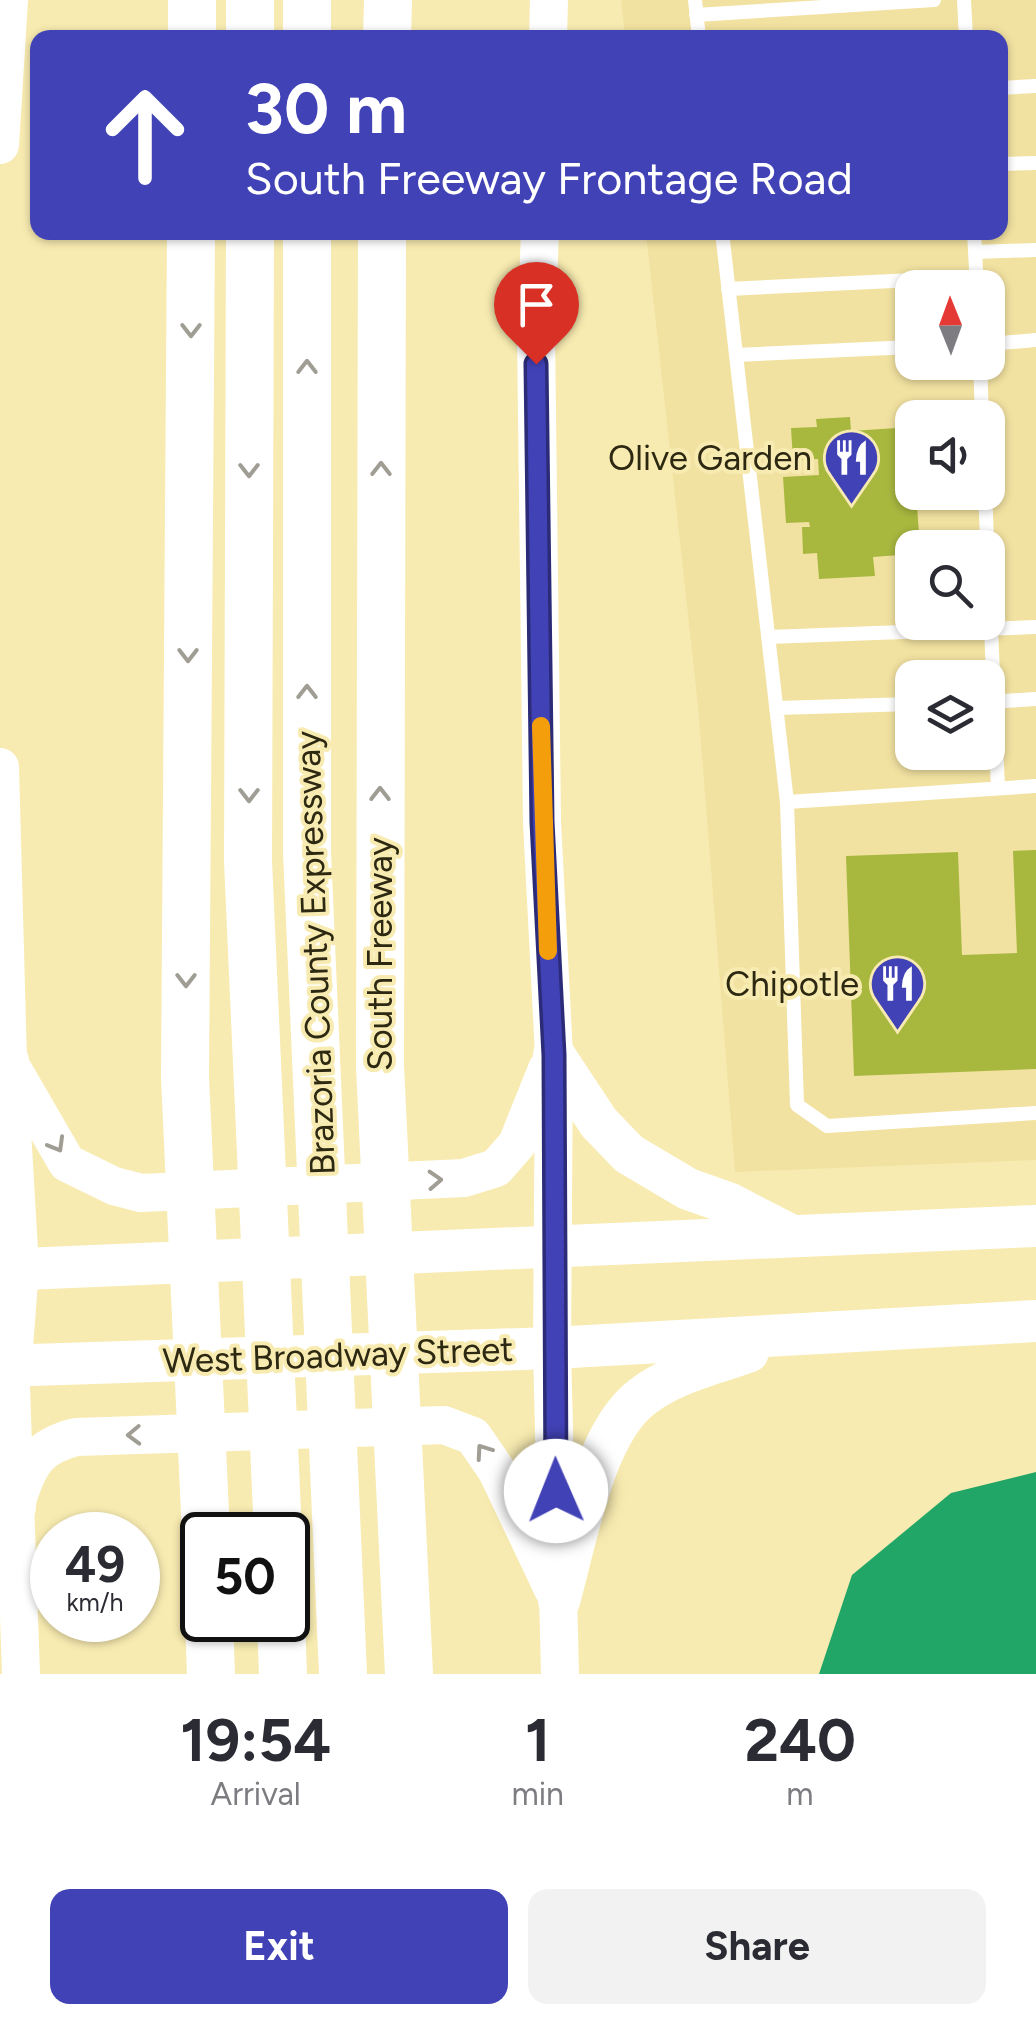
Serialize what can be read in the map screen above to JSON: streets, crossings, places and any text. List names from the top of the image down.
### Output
{
  "streets": {
    "highway": ["Brazoria County Expressway", "South Freeway"],
    "main road": ["West Broadway Street"]
  },
  "places": {
    "restaurant": ["Olive Garden", "Chipotle"]
  },
  "north": "top",
  "page": {
    "turn": ["30 m", "South Freeway Frontage Road"],
    "speed": "49 km/h",
    "limit": "50",
    "eta": [
      "19:54",
      "Arrival",
      "1",
      "min",
      "240",
      "m"
    ],
    "buttons": ["Exit", "Share"]
  }
}
